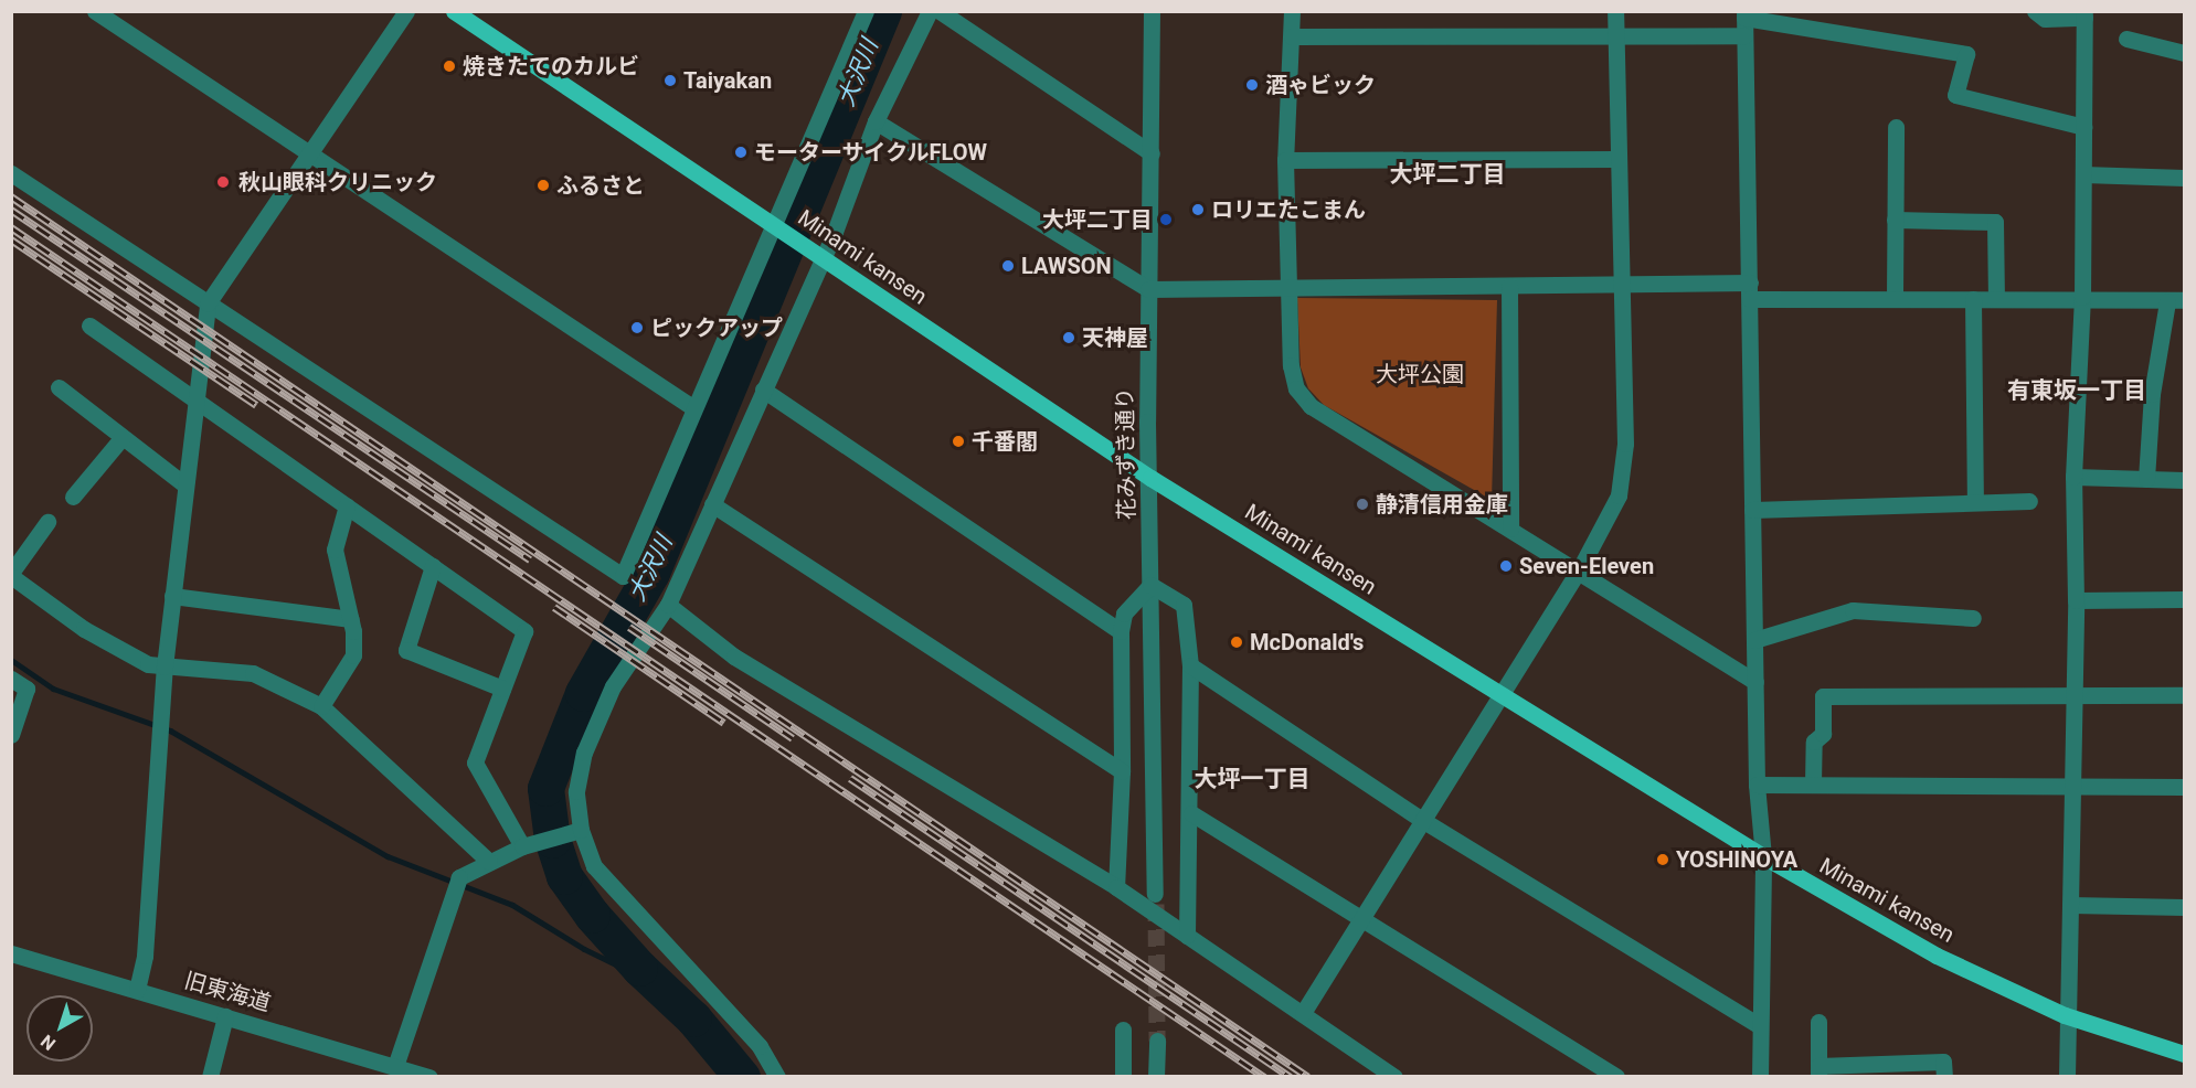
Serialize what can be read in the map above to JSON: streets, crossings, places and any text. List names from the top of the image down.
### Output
{
  "streets": {
    "main road": ["Minami kansen"],
    "street": ["花みずき通り", "旧東海道"]
  },
  "crossings": [
    ["Minami kansen", "花みずき通り"]
  ],
  "districts": ["大坪二丁目", "有東坂一丁目", "大坪一丁目"],
  "water": ["大沢川"],
  "parks": ["大坪公園"],
  "places": [
    "焼きたてのカルビ",
    "Taiyakan",
    "酒ゃビック",
    "モーターサイクルFLOW",
    "秋山眼科クリニック",
    "ふるさと",
    "ロリエたこまん",
    "大坪二丁目",
    "LAWSON",
    "ピックアップ",
    "天神屋",
    "千番閣",
    "静清信用金庫",
    "Seven-Eleven",
    "McDonald's",
    "YOSHINOYA"
  ],
  "north": "bottom left"
}
